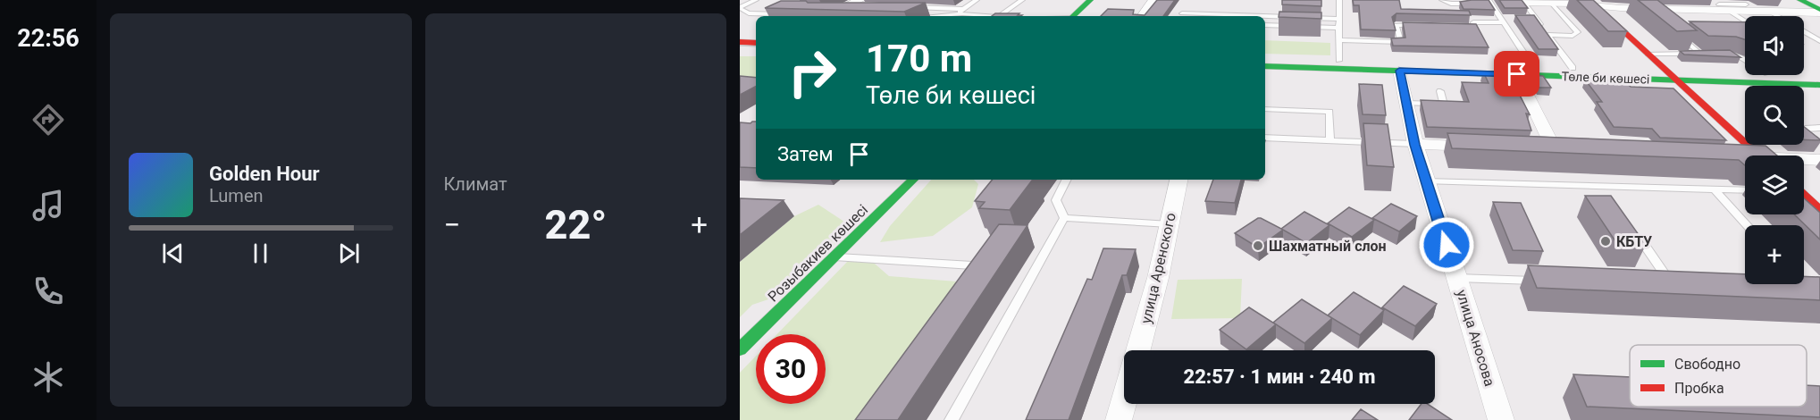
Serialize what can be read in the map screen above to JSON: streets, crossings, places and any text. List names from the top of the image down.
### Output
{
  "streets": {
    "main road": ["Төле би көшесі", "Розыбакиев көшесі"],
    "street": ["улица Аренского", "улица Аносова"]
  },
  "crossings": [
    ["Төле би көшесі", "улица Аносова"]
  ],
  "places": ["КБТУ", "Шахматный слон"],
  "legend": ["Свободно", "Пробка"],
  "page": {
    "tabs": "22:56",
    "tile": "Климат",
    "map_buttons": "+",
    "turn": ["170 m", "Төле би көшесі"],
    "then": "Затем",
    "song": ["Golden Hour", "Lumen"],
    "heat": ["−", "22°", "+"],
    "limit": "30",
    "trip": "22:57 · 1 мин · 240 m"
  }
}
